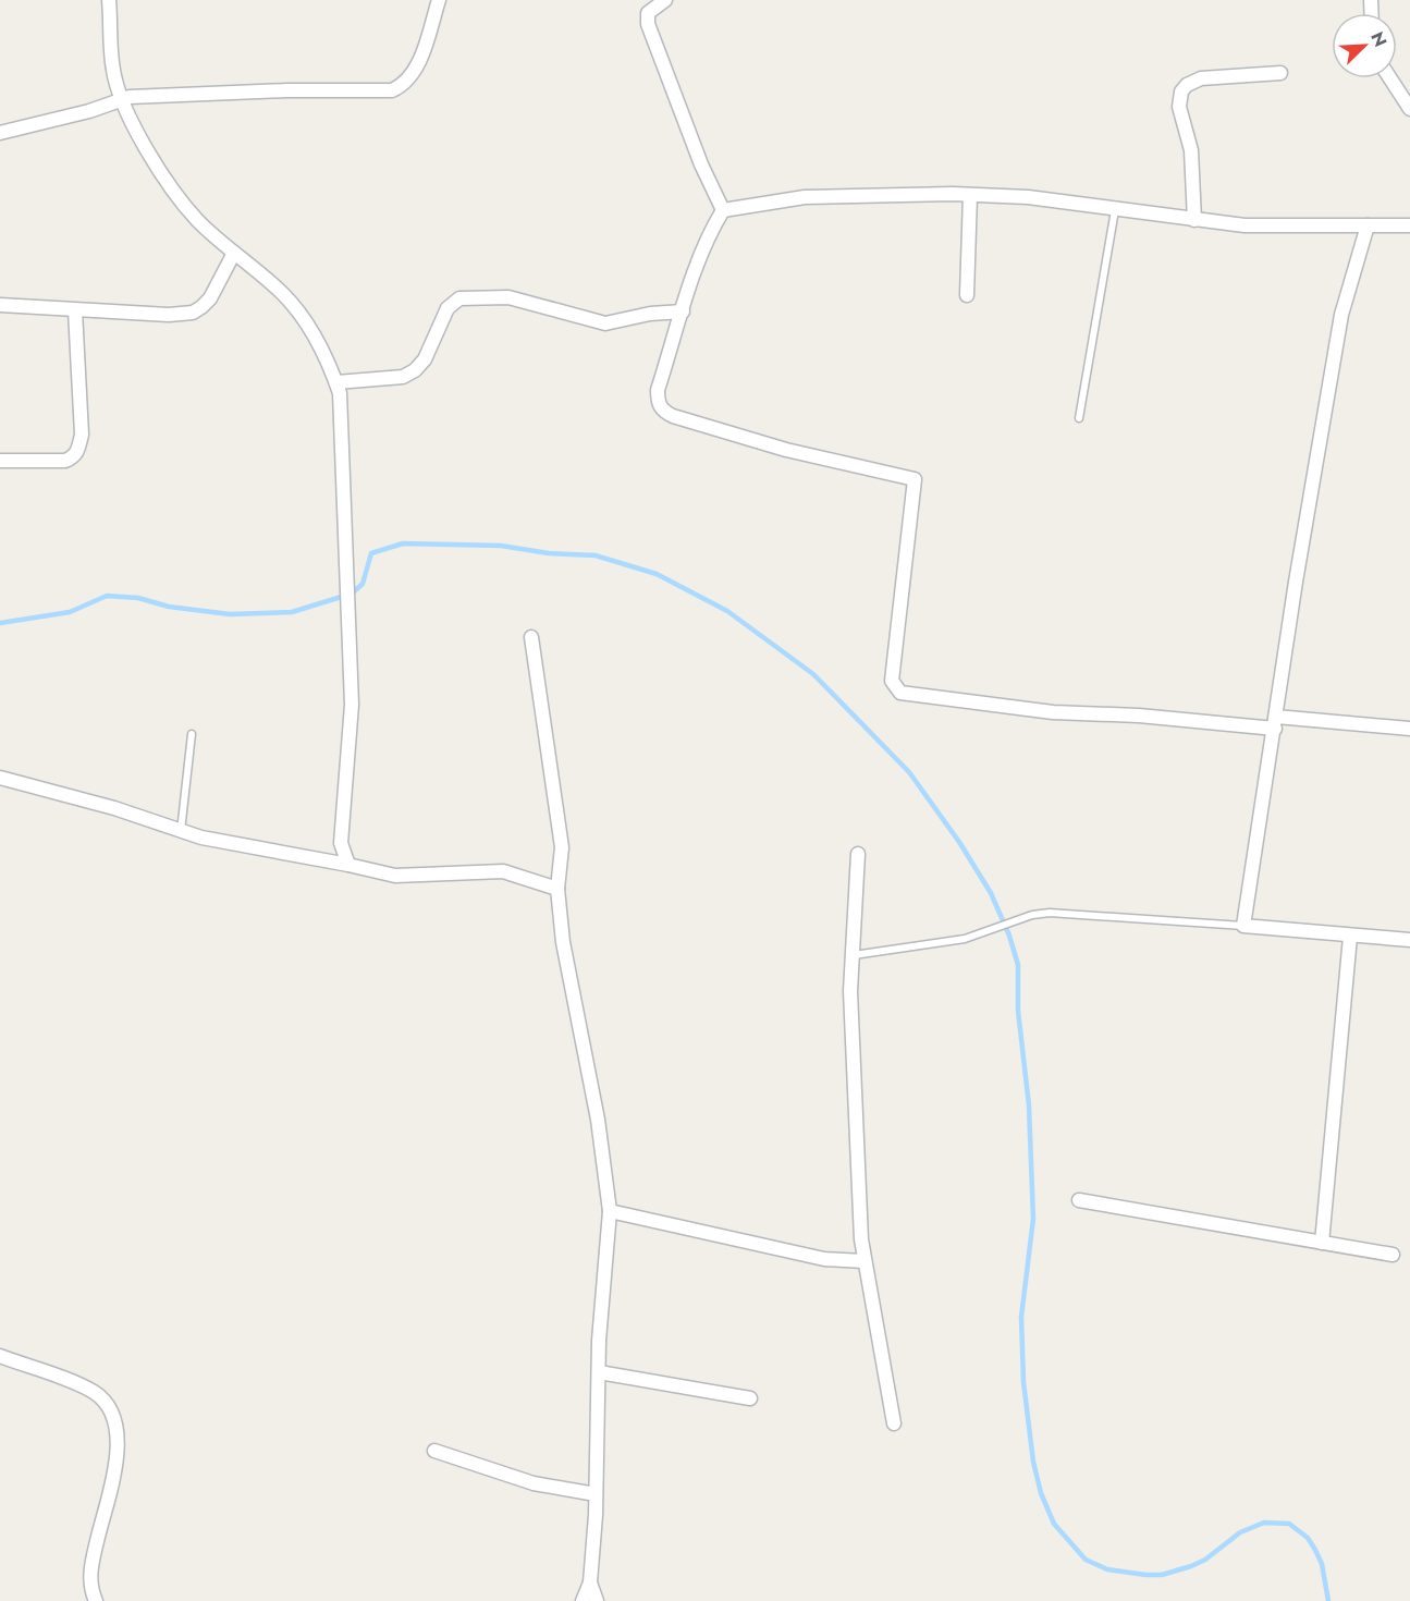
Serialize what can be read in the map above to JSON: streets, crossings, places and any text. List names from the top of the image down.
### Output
{
  "north": "top right"
}
